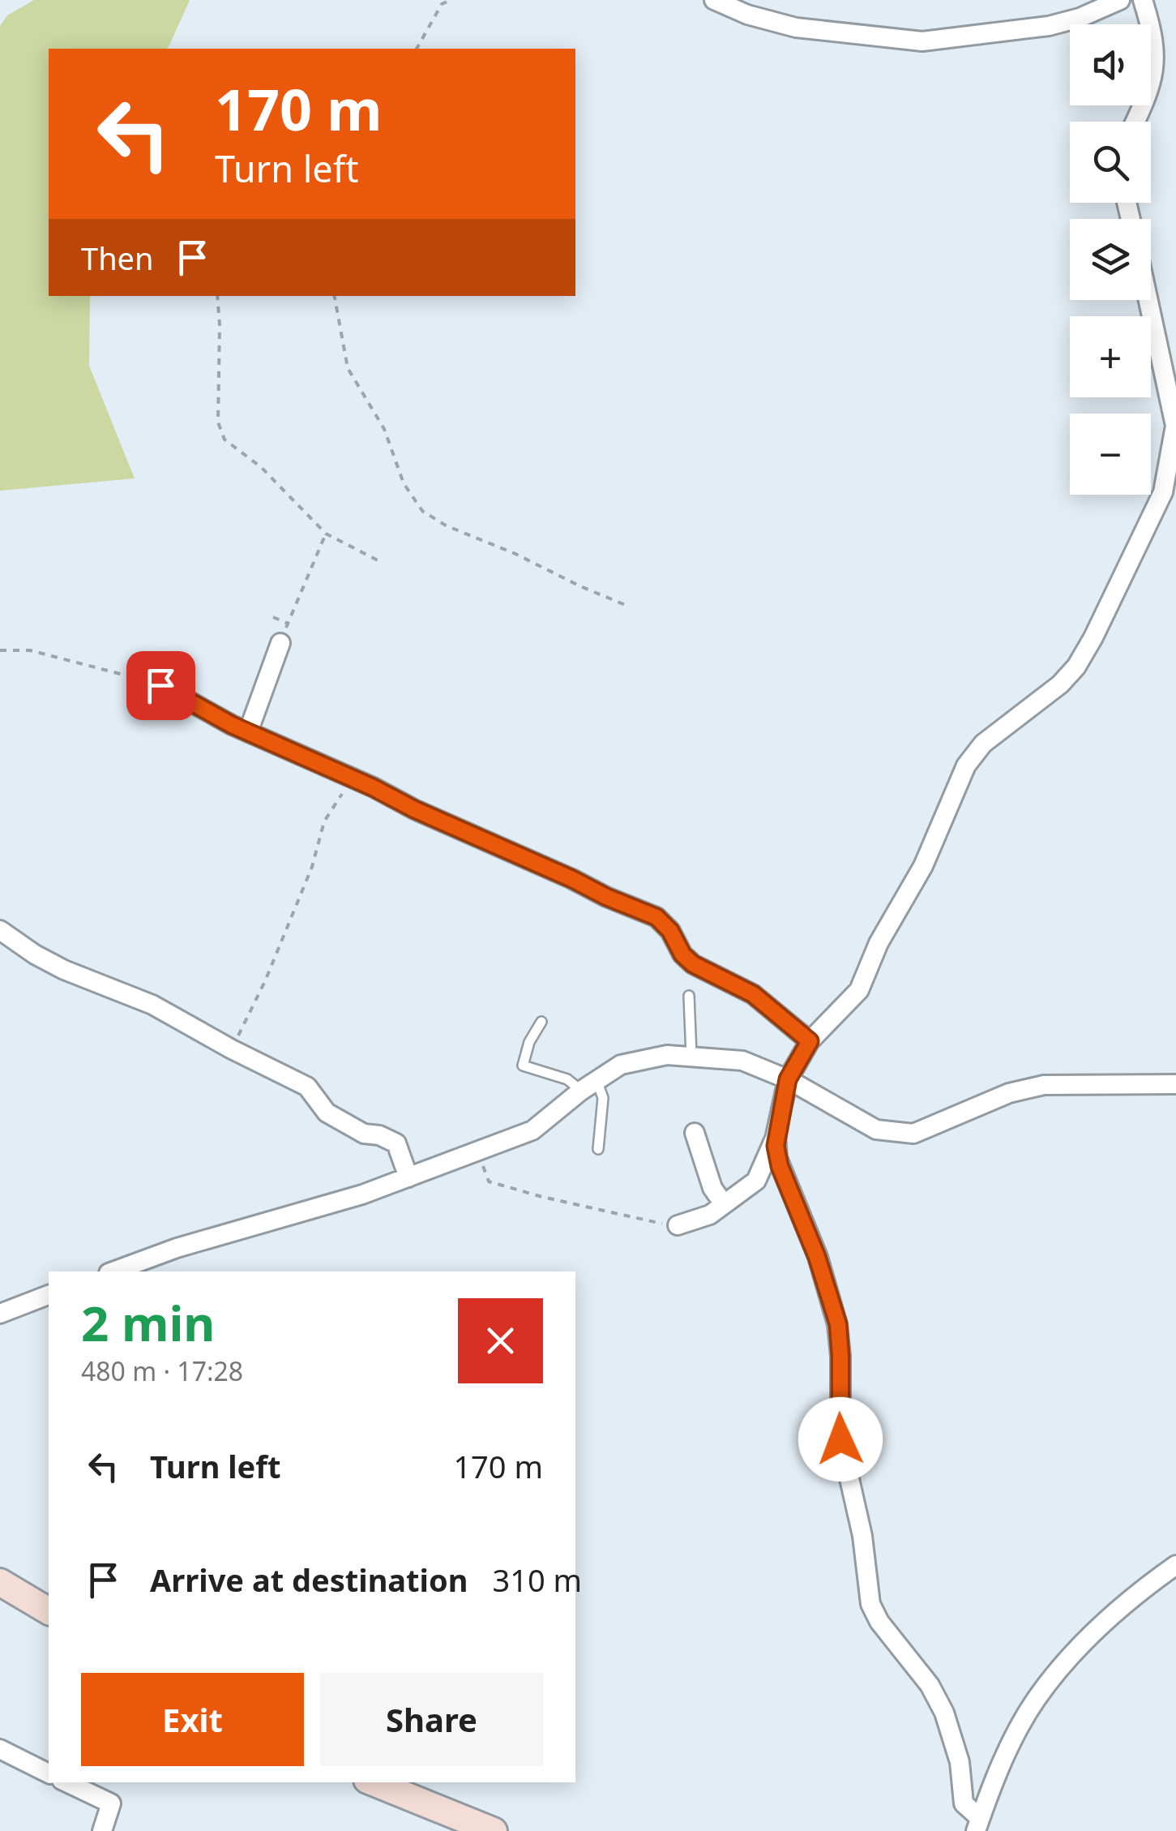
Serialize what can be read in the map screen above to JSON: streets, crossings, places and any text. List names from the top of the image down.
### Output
{
  "page": {
    "map_buttons": ["+", "−"],
    "turn": ["170 m", "Turn left"],
    "then": "Then",
    "heading": ["2 min", "480 m · 17:28"],
    "list": [
      {
        "name": "Turn left",
        "value": "170 m"
      },
      {
        "name": "Arrive at destination",
        "value": "310 m"
      }
    ],
    "buttons": ["Exit", "Share"]
  }
}
